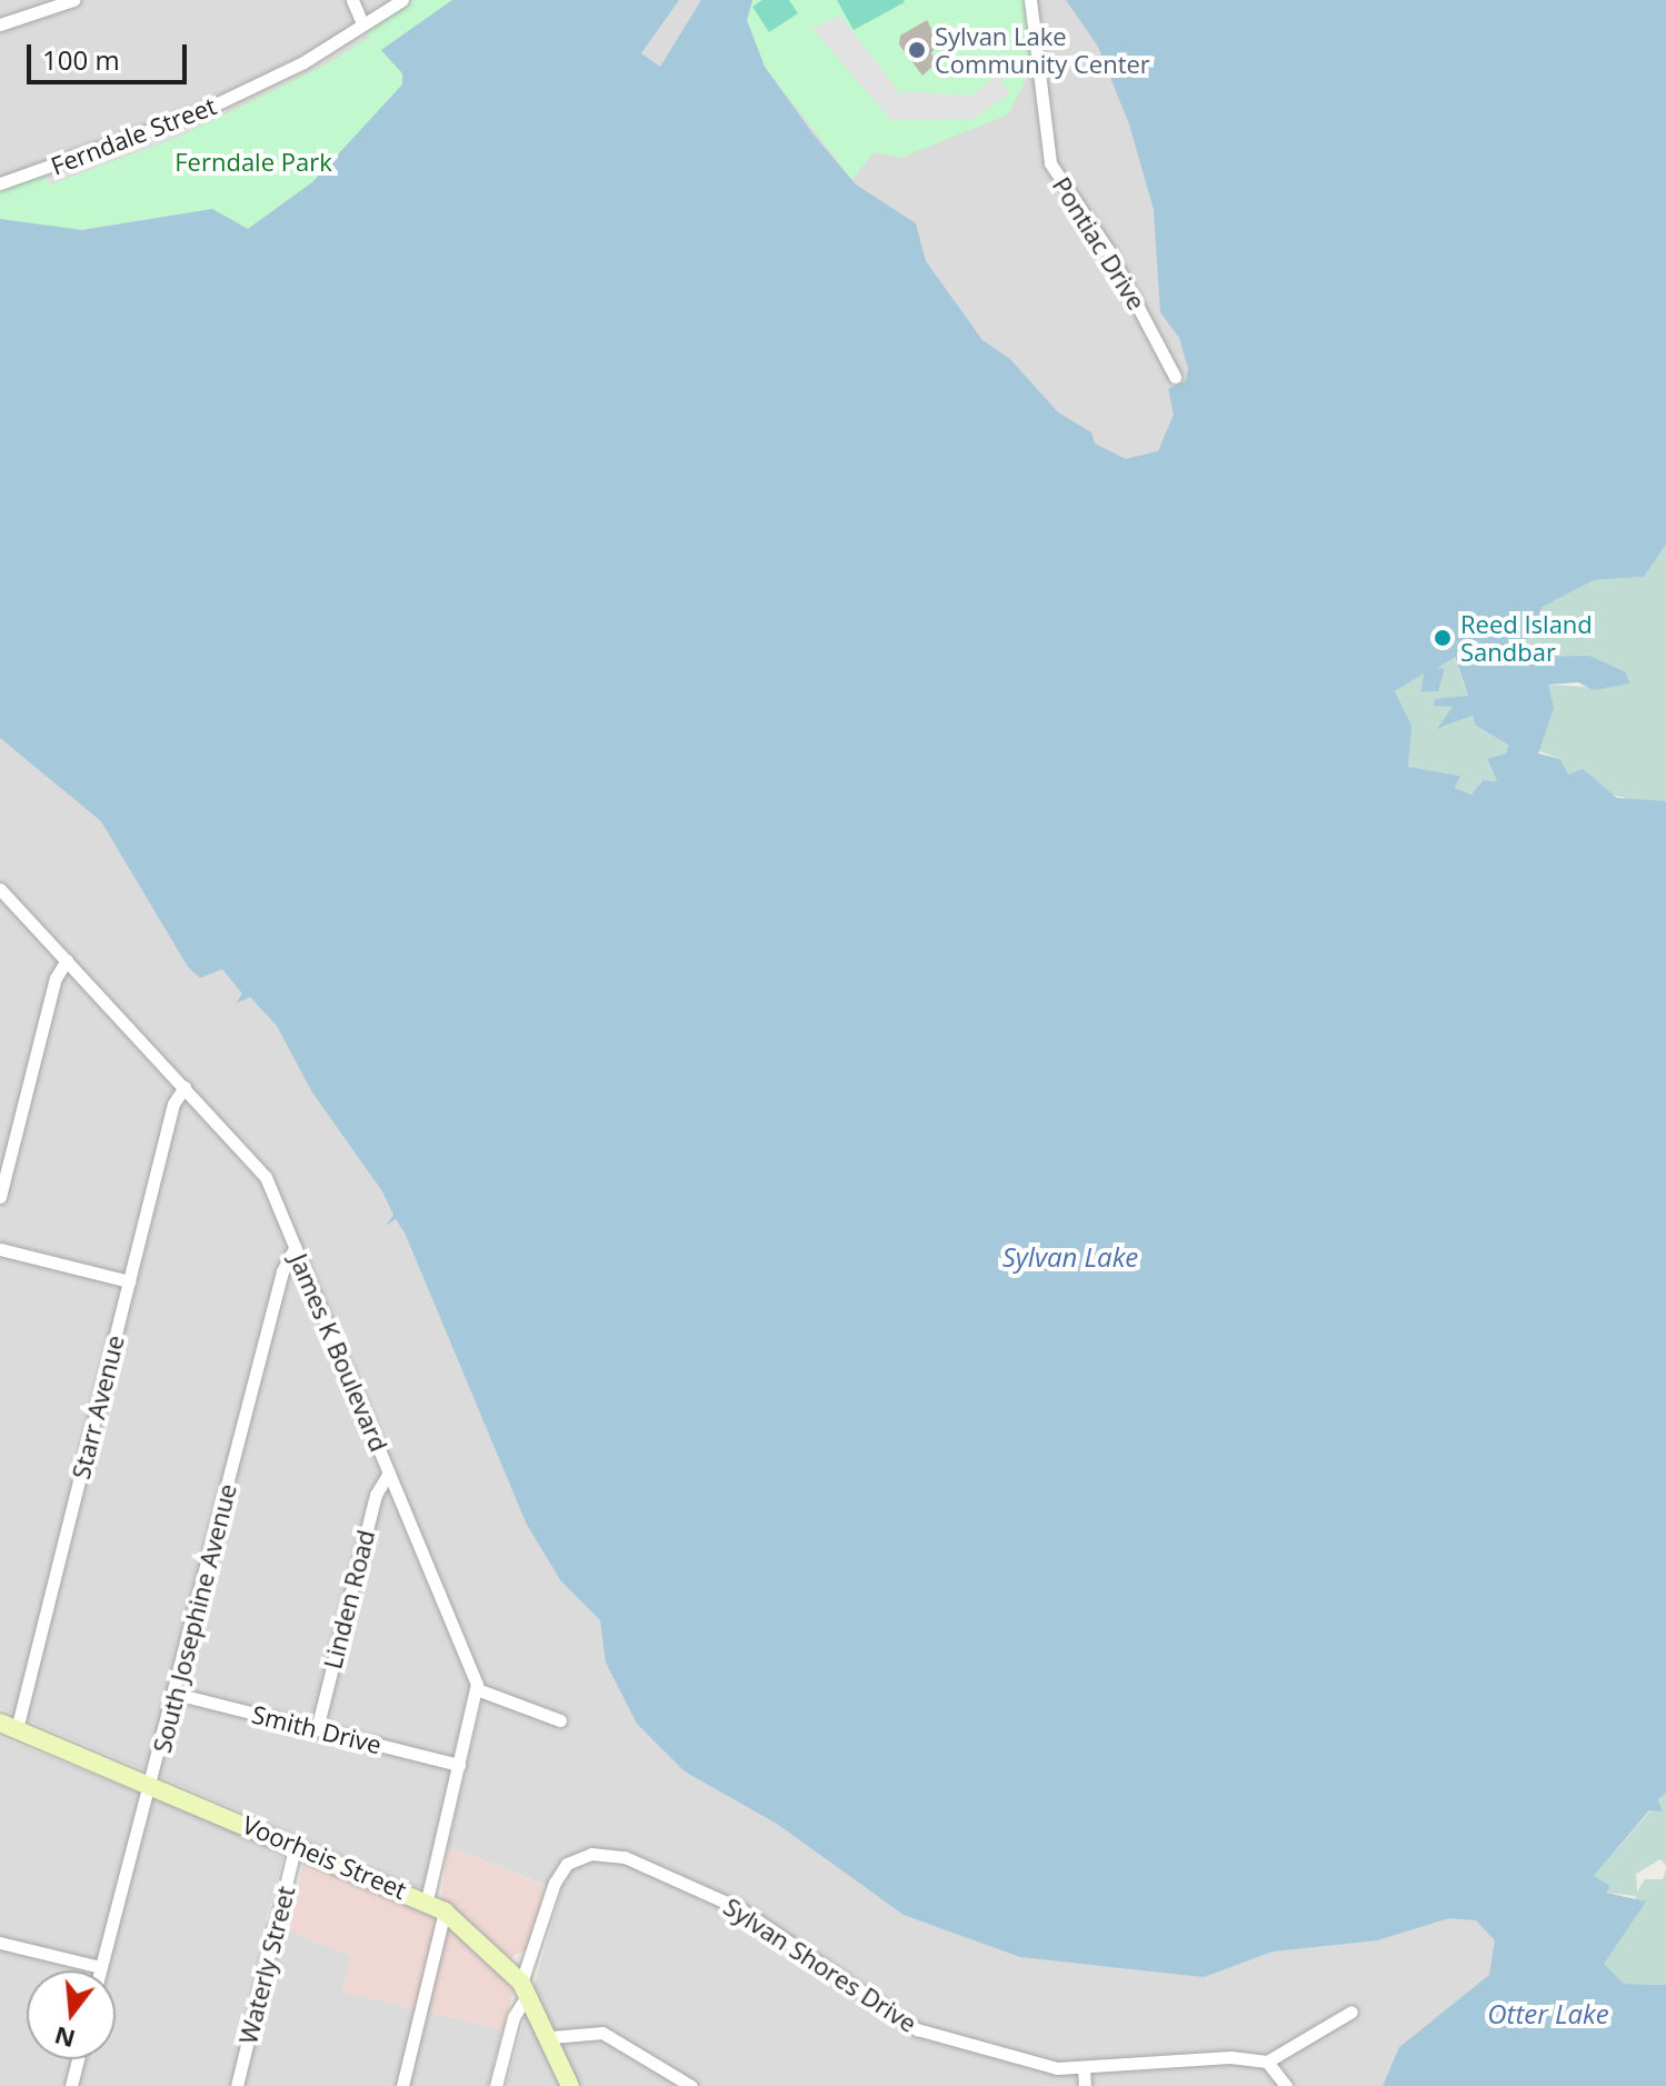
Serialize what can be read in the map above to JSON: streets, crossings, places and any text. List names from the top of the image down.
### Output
{
  "streets": {
    "street": [
      "Ferndale Street",
      "Pontiac Drive",
      "James K Boulevard",
      "Starr Avenue",
      "Linden Road",
      "South Josephine Avenue",
      "Smith Drive",
      "Voorheis Street",
      "Waterly Street",
      "Sylvan Shores Drive"
    ]
  },
  "crossings": [
    ["James K Boulevard", "Starr Avenue"],
    ["James K Boulevard", "Linden Road"],
    ["James K Boulevard", "South Josephine Avenue"],
    ["Starr Avenue", "Voorheis Street"],
    ["Linden Road", "Smith Drive"],
    ["South Josephine Avenue", "Smith Drive"],
    ["South Josephine Avenue", "Voorheis Street"],
    ["Voorheis Street", "Waterly Street"],
    ["Voorheis Street", "Sylvan Shores Drive"]
  ],
  "water": ["Sylvan Lake", "Otter Lake"],
  "parks": ["Ferndale Park"],
  "places": ["Sylvan Lake Community Center", "Reed Island Sandbar"],
  "scale_bar": "100 m",
  "north": "bottom"
}
